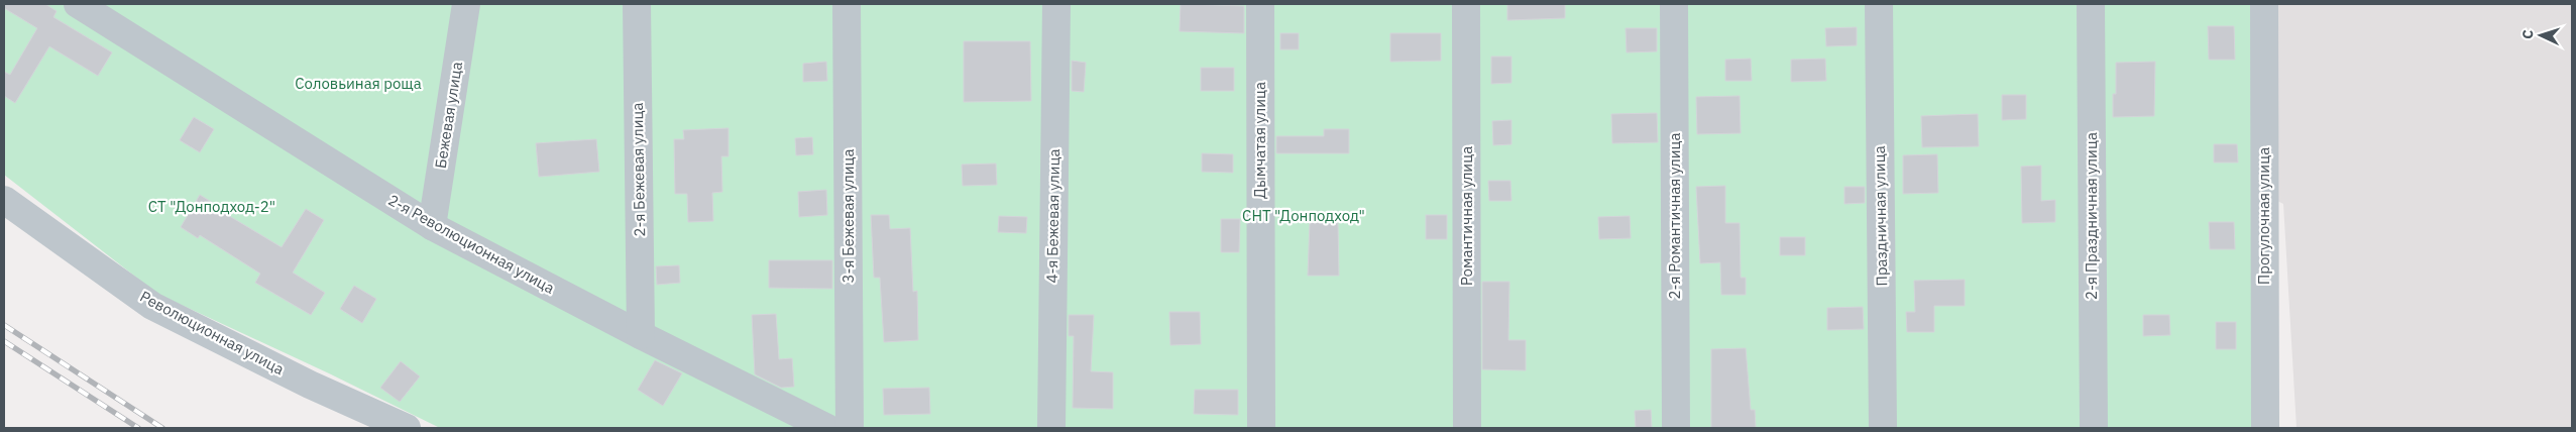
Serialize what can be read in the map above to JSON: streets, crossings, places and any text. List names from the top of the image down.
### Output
{
  "streets": {
    "street": [
      "Бежевая улица",
      "Дымчатая улица",
      "2-я Бежевая улица",
      "3-я Бежевая улица",
      "4-я Бежевая улица",
      "Романтичная улица",
      "2-я Романтичная улица",
      "Праздничная улица",
      "2-я Праздничная улица",
      "Прогулочная улица",
      "2-я Революционная улица",
      "Революционная улица"
    ]
  },
  "crossings": [
    ["Бежевая улица", "2-я Революционная улица"],
    ["2-я Бежевая улица", "2-я Революционная улица"]
  ],
  "parks": ["Соловьиная роща", "СТ \"Донподход-2\"", "СНТ \"Донподход\""],
  "north": "left"
}
